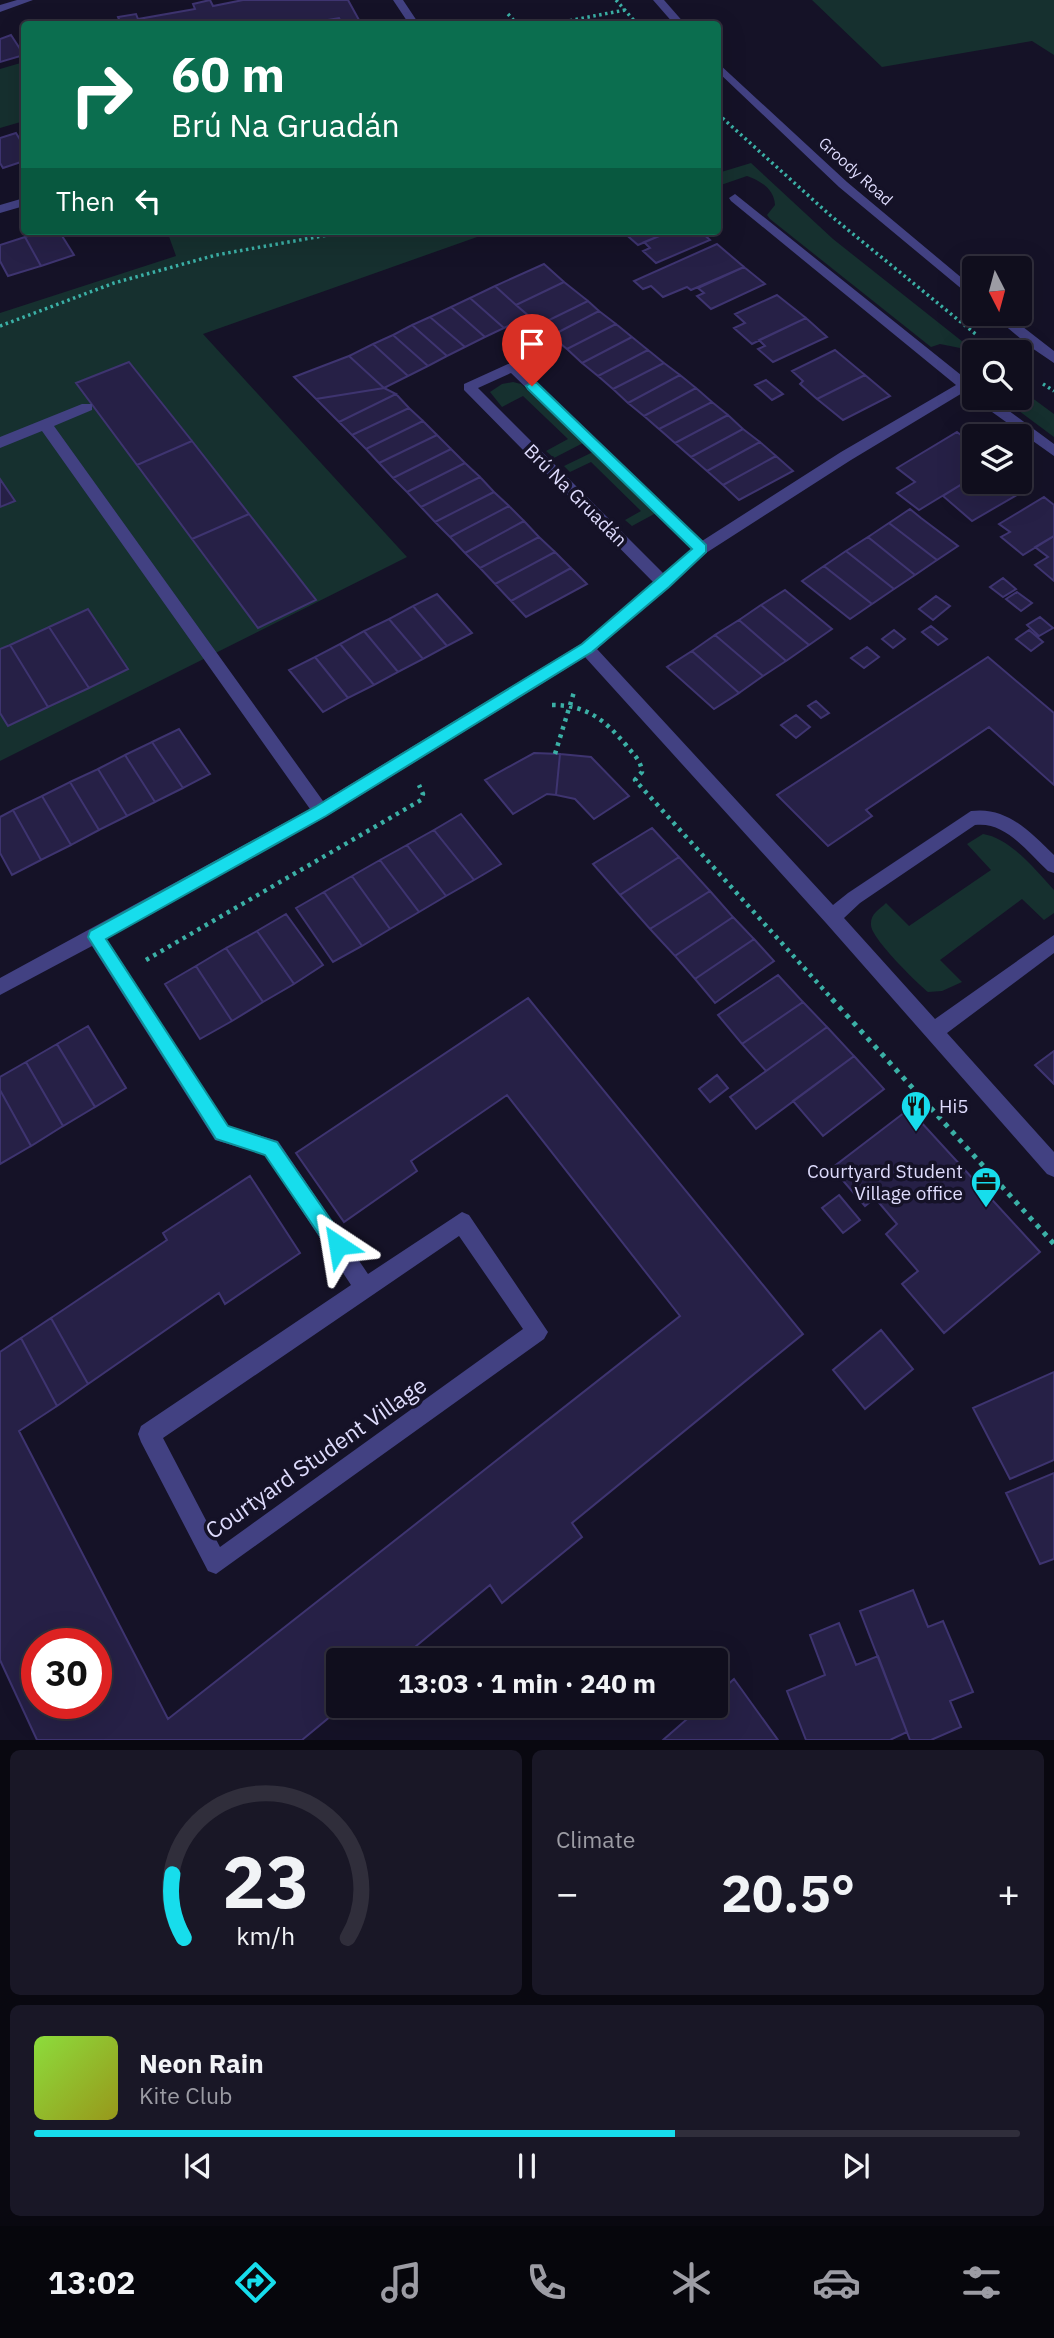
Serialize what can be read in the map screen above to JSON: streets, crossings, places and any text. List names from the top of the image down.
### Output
{
  "streets": {
    "street": ["Groody Road", "Brú Na Gruadán", "Courtyard Student Village"]
  },
  "places": {
    "restaurant": ["Hi5"],
    "office": ["Courtyard Student Village office"]
  },
  "north": "bottom",
  "page": {
    "turn": ["60 m", "Brú Na Gruadán"],
    "then": "Then",
    "limit": "30",
    "trip": "13:03 · 1 min · 240 m",
    "tile": "Climate",
    "heat": ["−", "20.5°", "+"],
    "song": ["Neon Rain", "Kite Club"],
    "tabs": "13:02",
    "gauge": ["23", "km/h"]
  }
}
